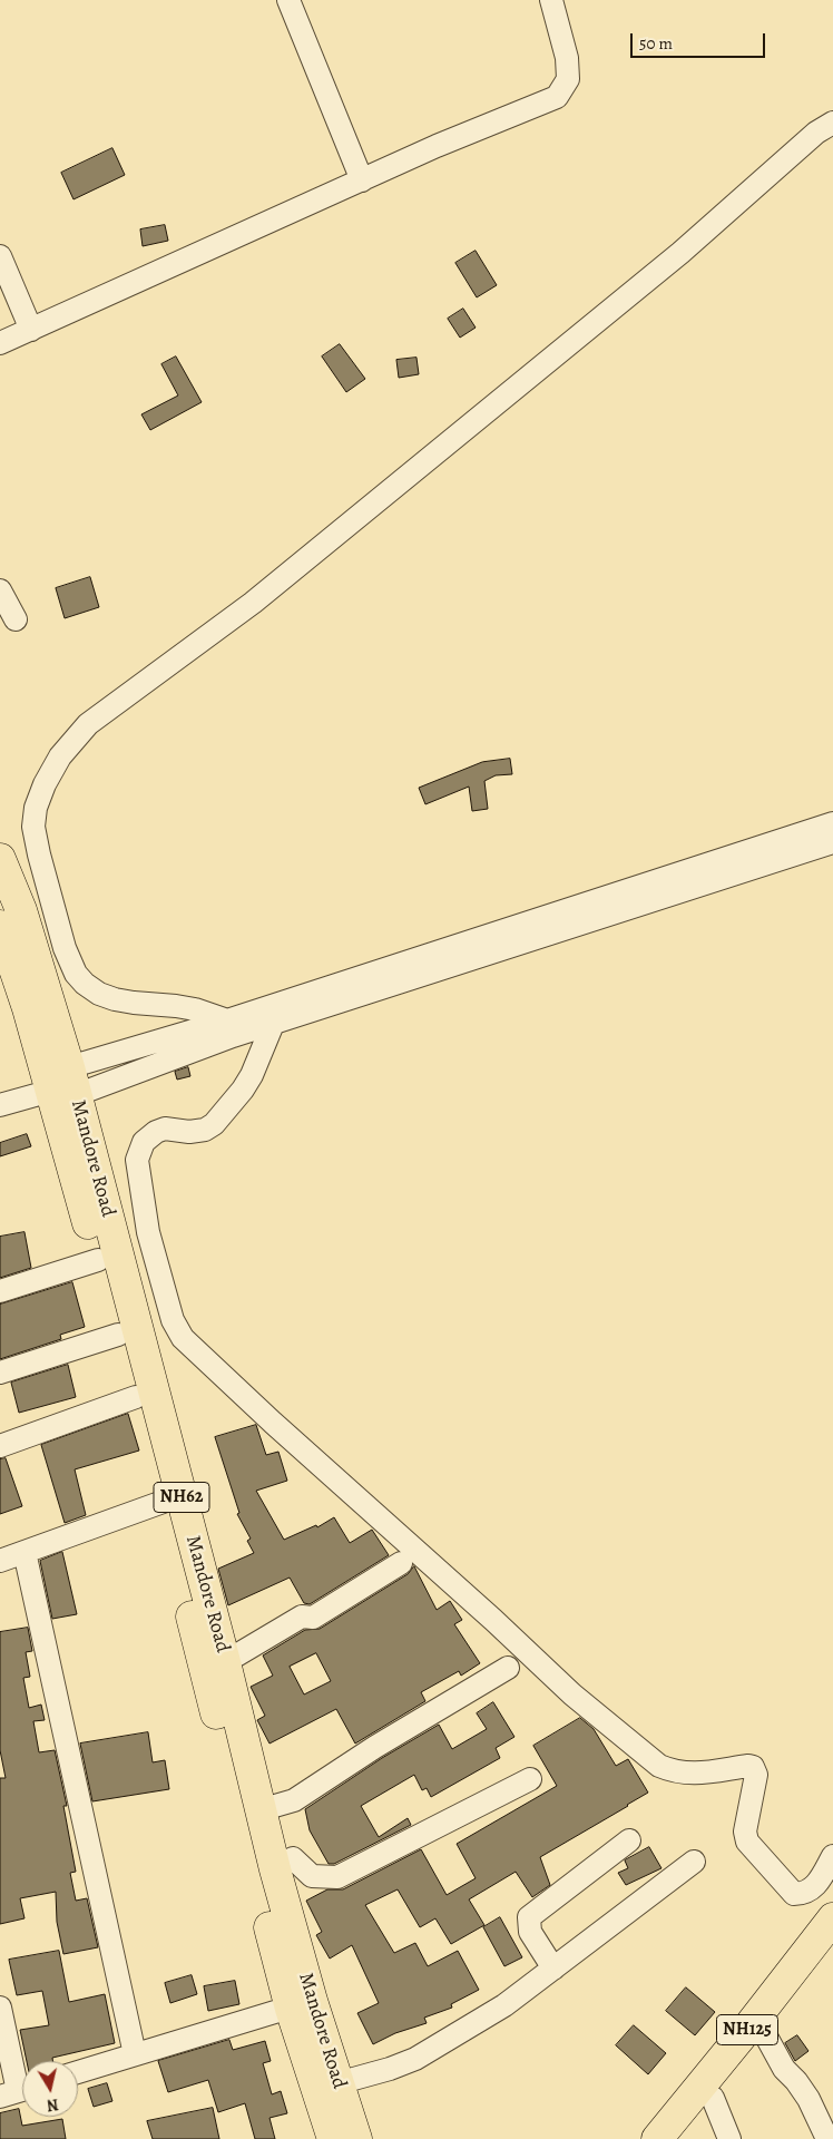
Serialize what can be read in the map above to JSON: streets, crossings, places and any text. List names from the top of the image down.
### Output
{
  "streets": {
    "highway": ["Mandore Road", "NH62", "NH125"]
  },
  "scale_bar": "50 m",
  "north": "bottom"
}
